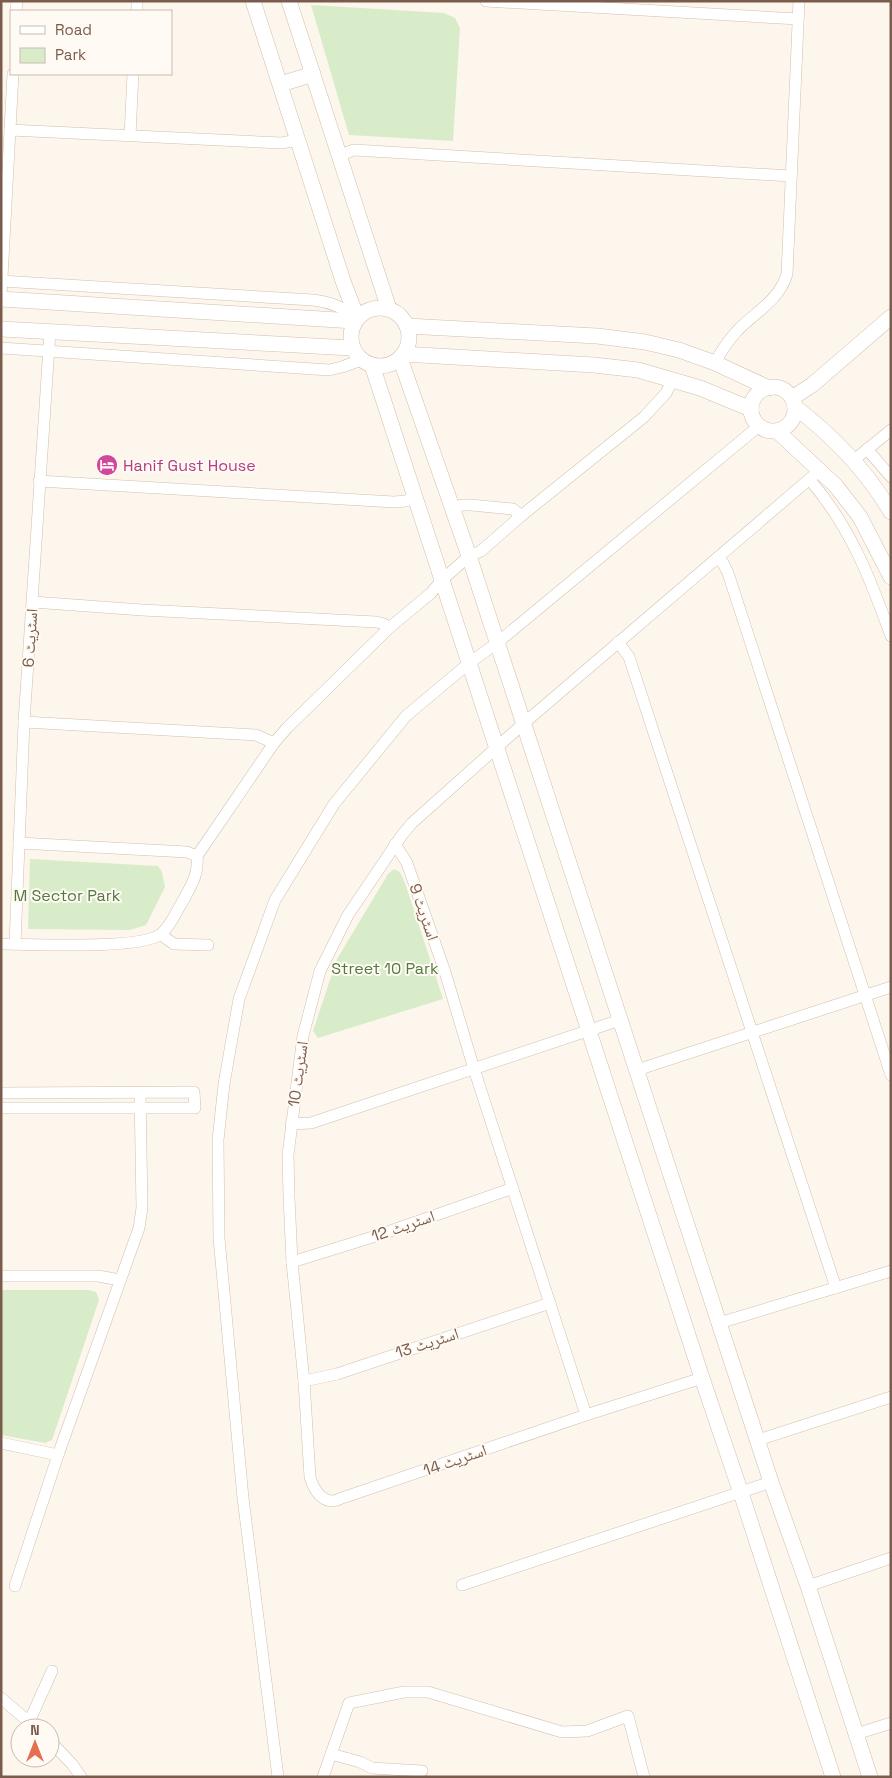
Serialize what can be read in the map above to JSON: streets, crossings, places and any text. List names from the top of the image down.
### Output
{
  "streets": {
    "street": [
      "اسٹریٹ 6",
      "اسٹریٹ 9",
      "اسٹریٹ 10",
      "اسٹریٹ 12",
      "اسٹریٹ 13",
      "اسٹریٹ 14"
    ]
  },
  "crossings": [
    ["اسٹریٹ 9", "اسٹریٹ 10"],
    ["اسٹریٹ 9", "اسٹریٹ 12"],
    ["اسٹریٹ 9", "اسٹریٹ 13"],
    ["اسٹریٹ 9", "اسٹریٹ 14"],
    ["اسٹریٹ 10", "اسٹریٹ 12"],
    ["اسٹریٹ 10", "اسٹریٹ 13"],
    ["اسٹریٹ 10", "اسٹریٹ 14"]
  ],
  "parks": ["M Sector Park", "Street 10 Park"],
  "places": {
    "hotel": ["Hanif Gust House"]
  },
  "legend": ["Road", "Park"],
  "north": "top"
}
